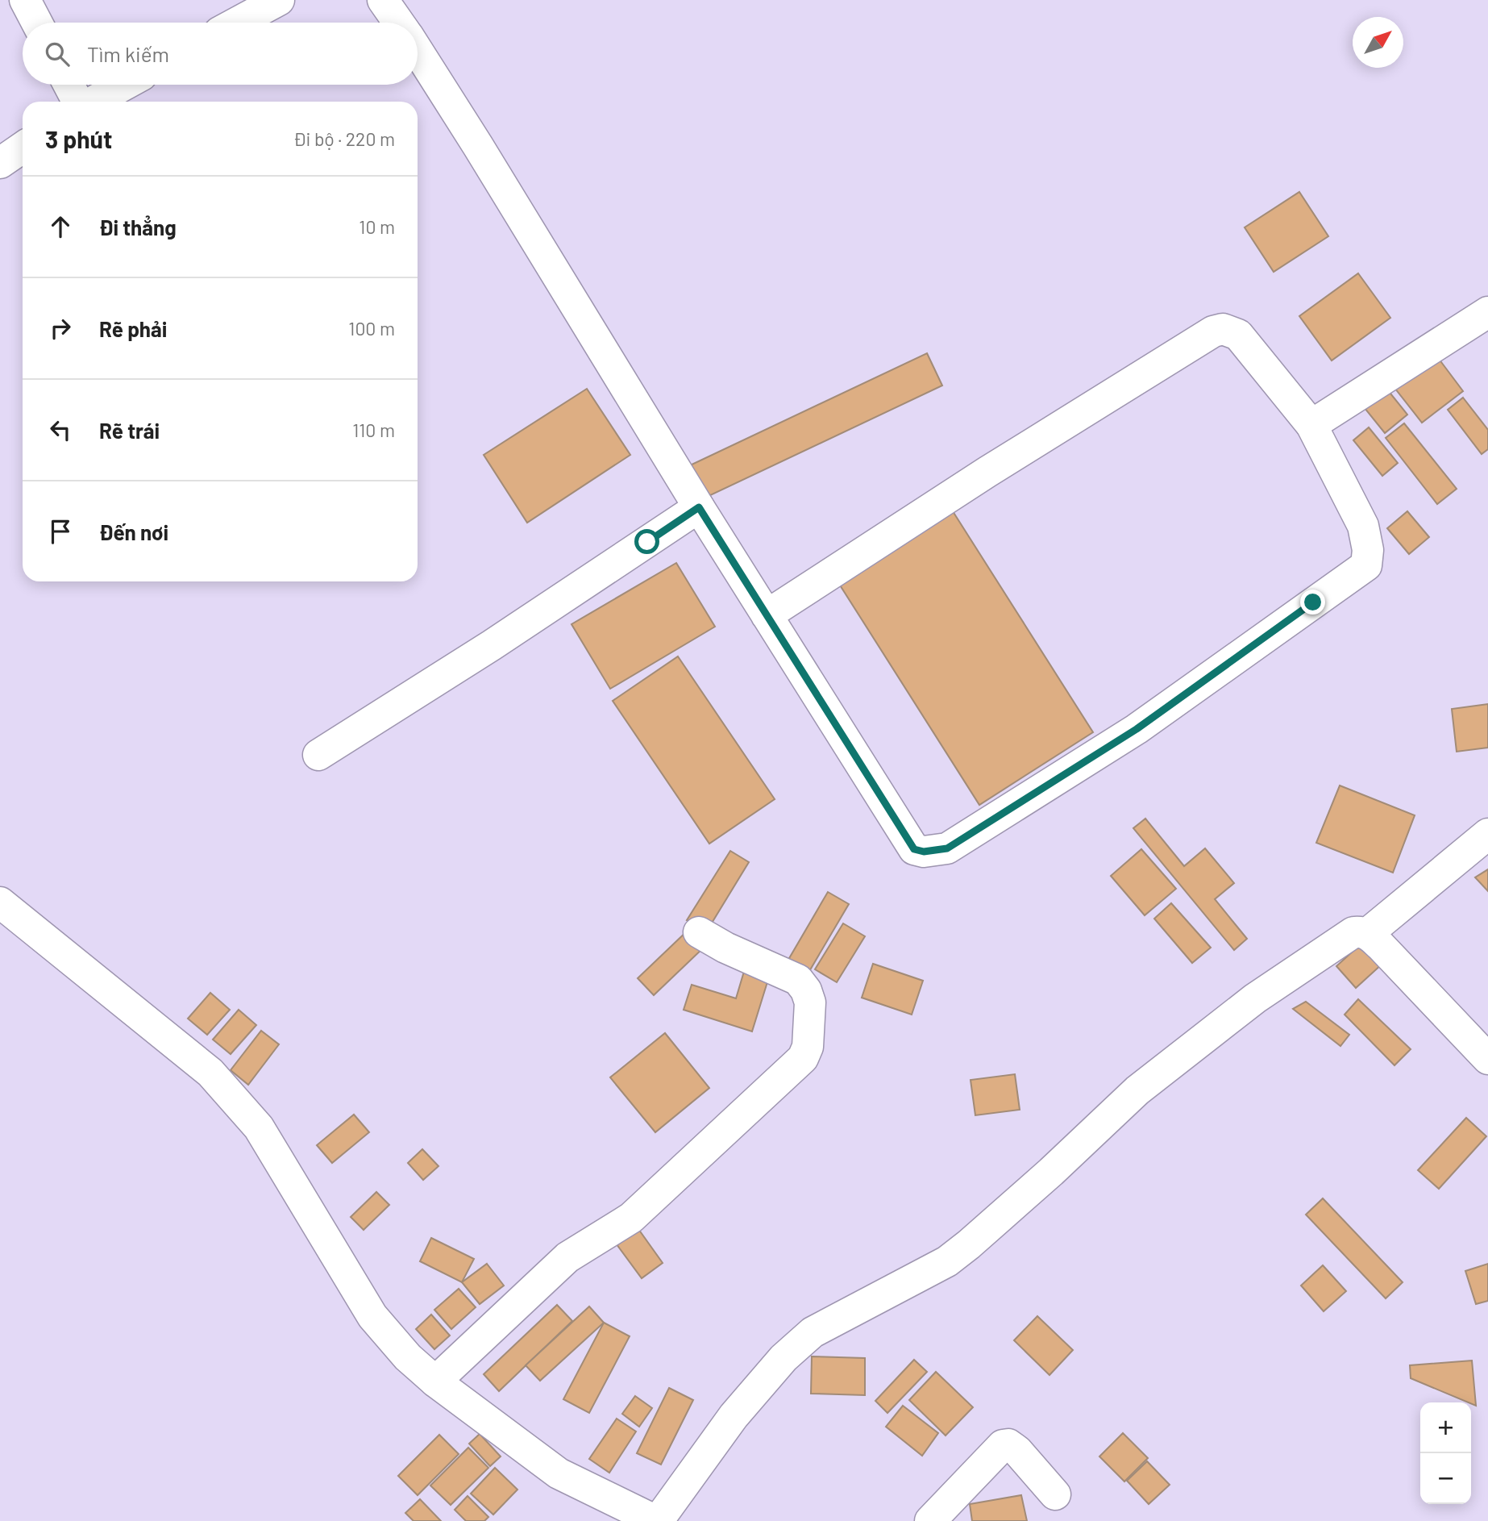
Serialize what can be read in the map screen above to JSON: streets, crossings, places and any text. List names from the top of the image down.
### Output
{
  "north": "top right",
  "page": {
    "search": "Tìm kiếm",
    "heading": ["3 phút", "Đi bộ · 220 m"],
    "list": [
      ["Đi thẳng", "10 m"],
      ["Rẽ phải", "100 m"],
      ["Rẽ trái", "110 m"],
      "Đến nơi"
    ],
    "map_buttons": ["+", "−"]
  }
}
